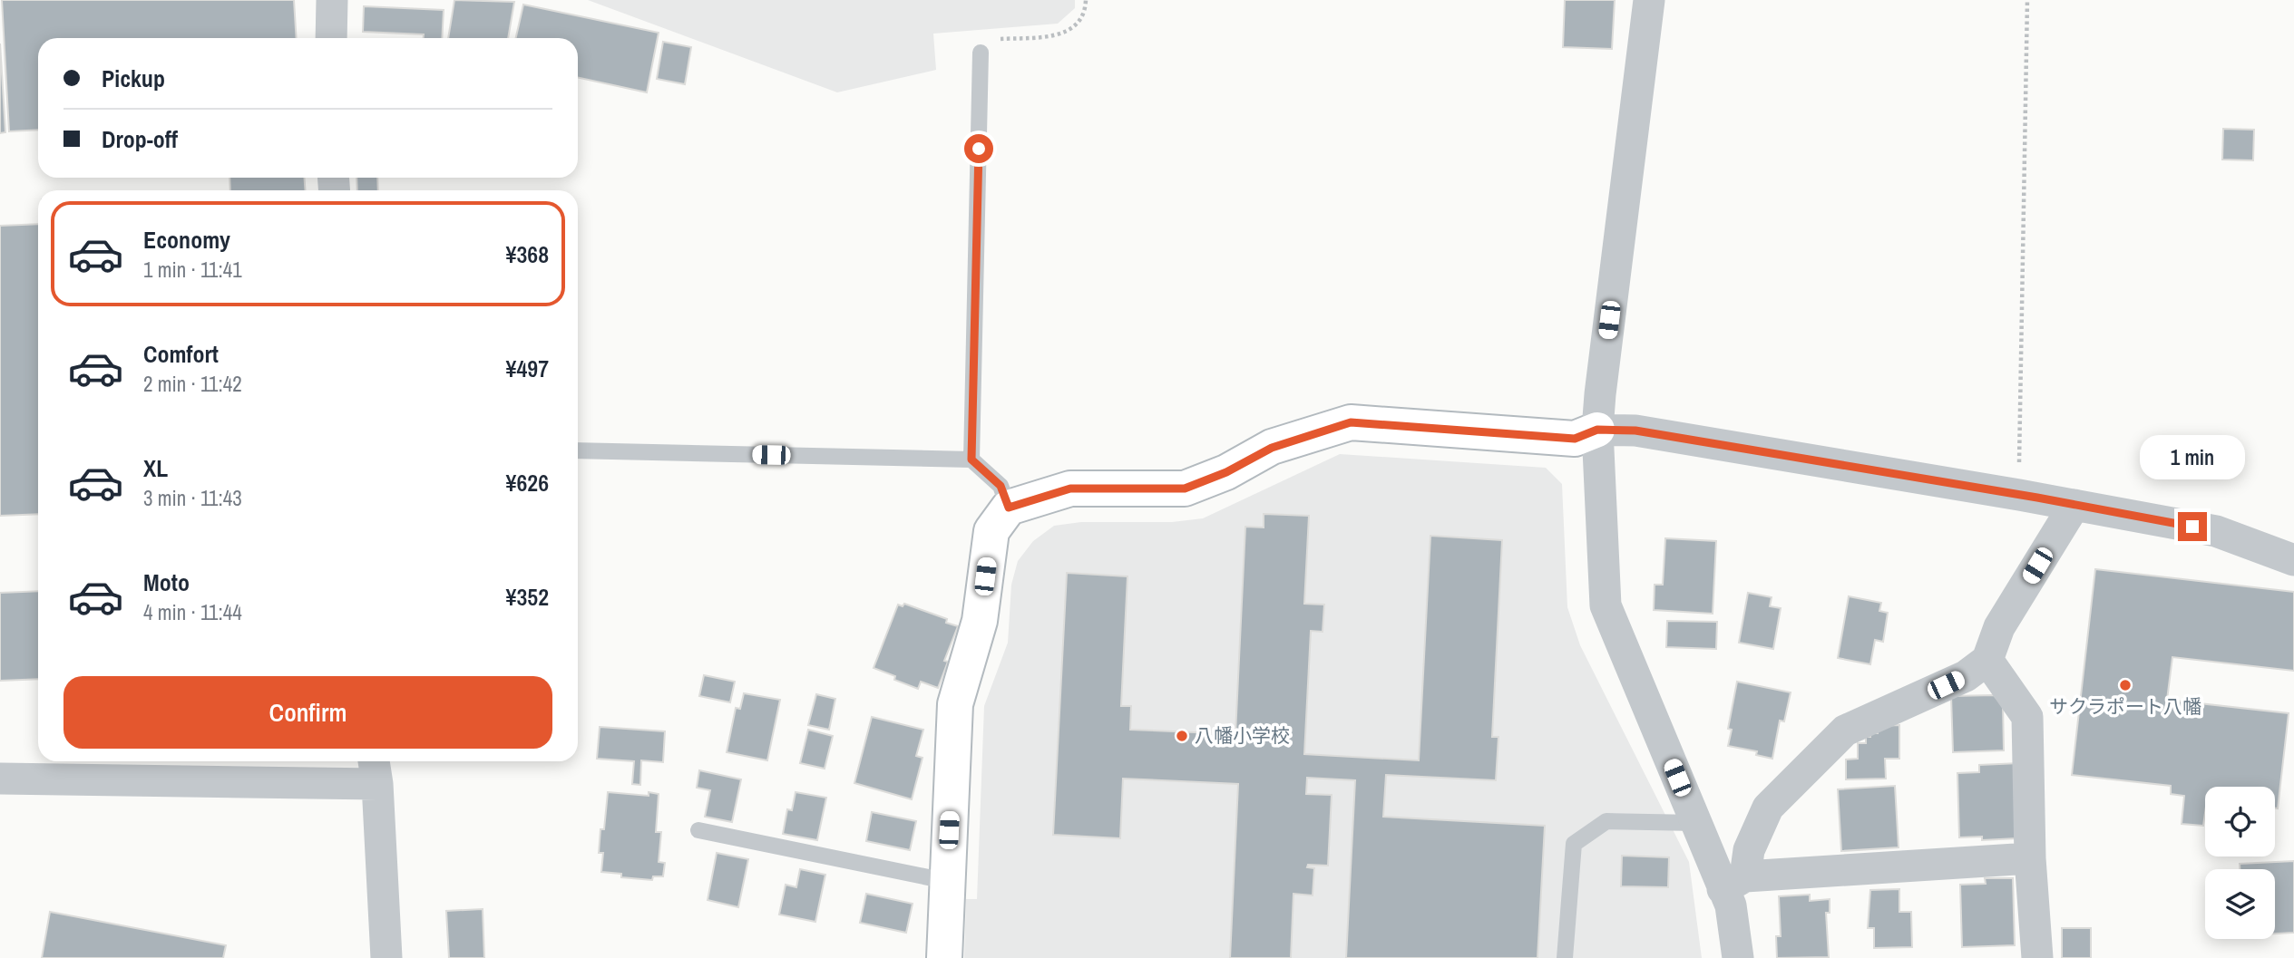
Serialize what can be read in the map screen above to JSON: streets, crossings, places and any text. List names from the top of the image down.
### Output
{
  "places": ["サクラポート八幡", "八幡小学校"],
  "page": {
    "banner": ["Pickup", "Drop-off"],
    "list": [
      {
        "name": "Economy",
        "note": "1 min · 11:41",
        "value": "¥368"
      },
      {
        "name": "Comfort",
        "note": "2 min · 11:42",
        "value": "¥497"
      },
      {
        "name": "XL",
        "note": "3 min · 11:43",
        "value": "¥626"
      },
      {
        "name": "Moto",
        "note": "4 min · 11:44",
        "value": "¥352"
      }
    ],
    "bubble": "1 min",
    "buttons": "Confirm"
  }
}
